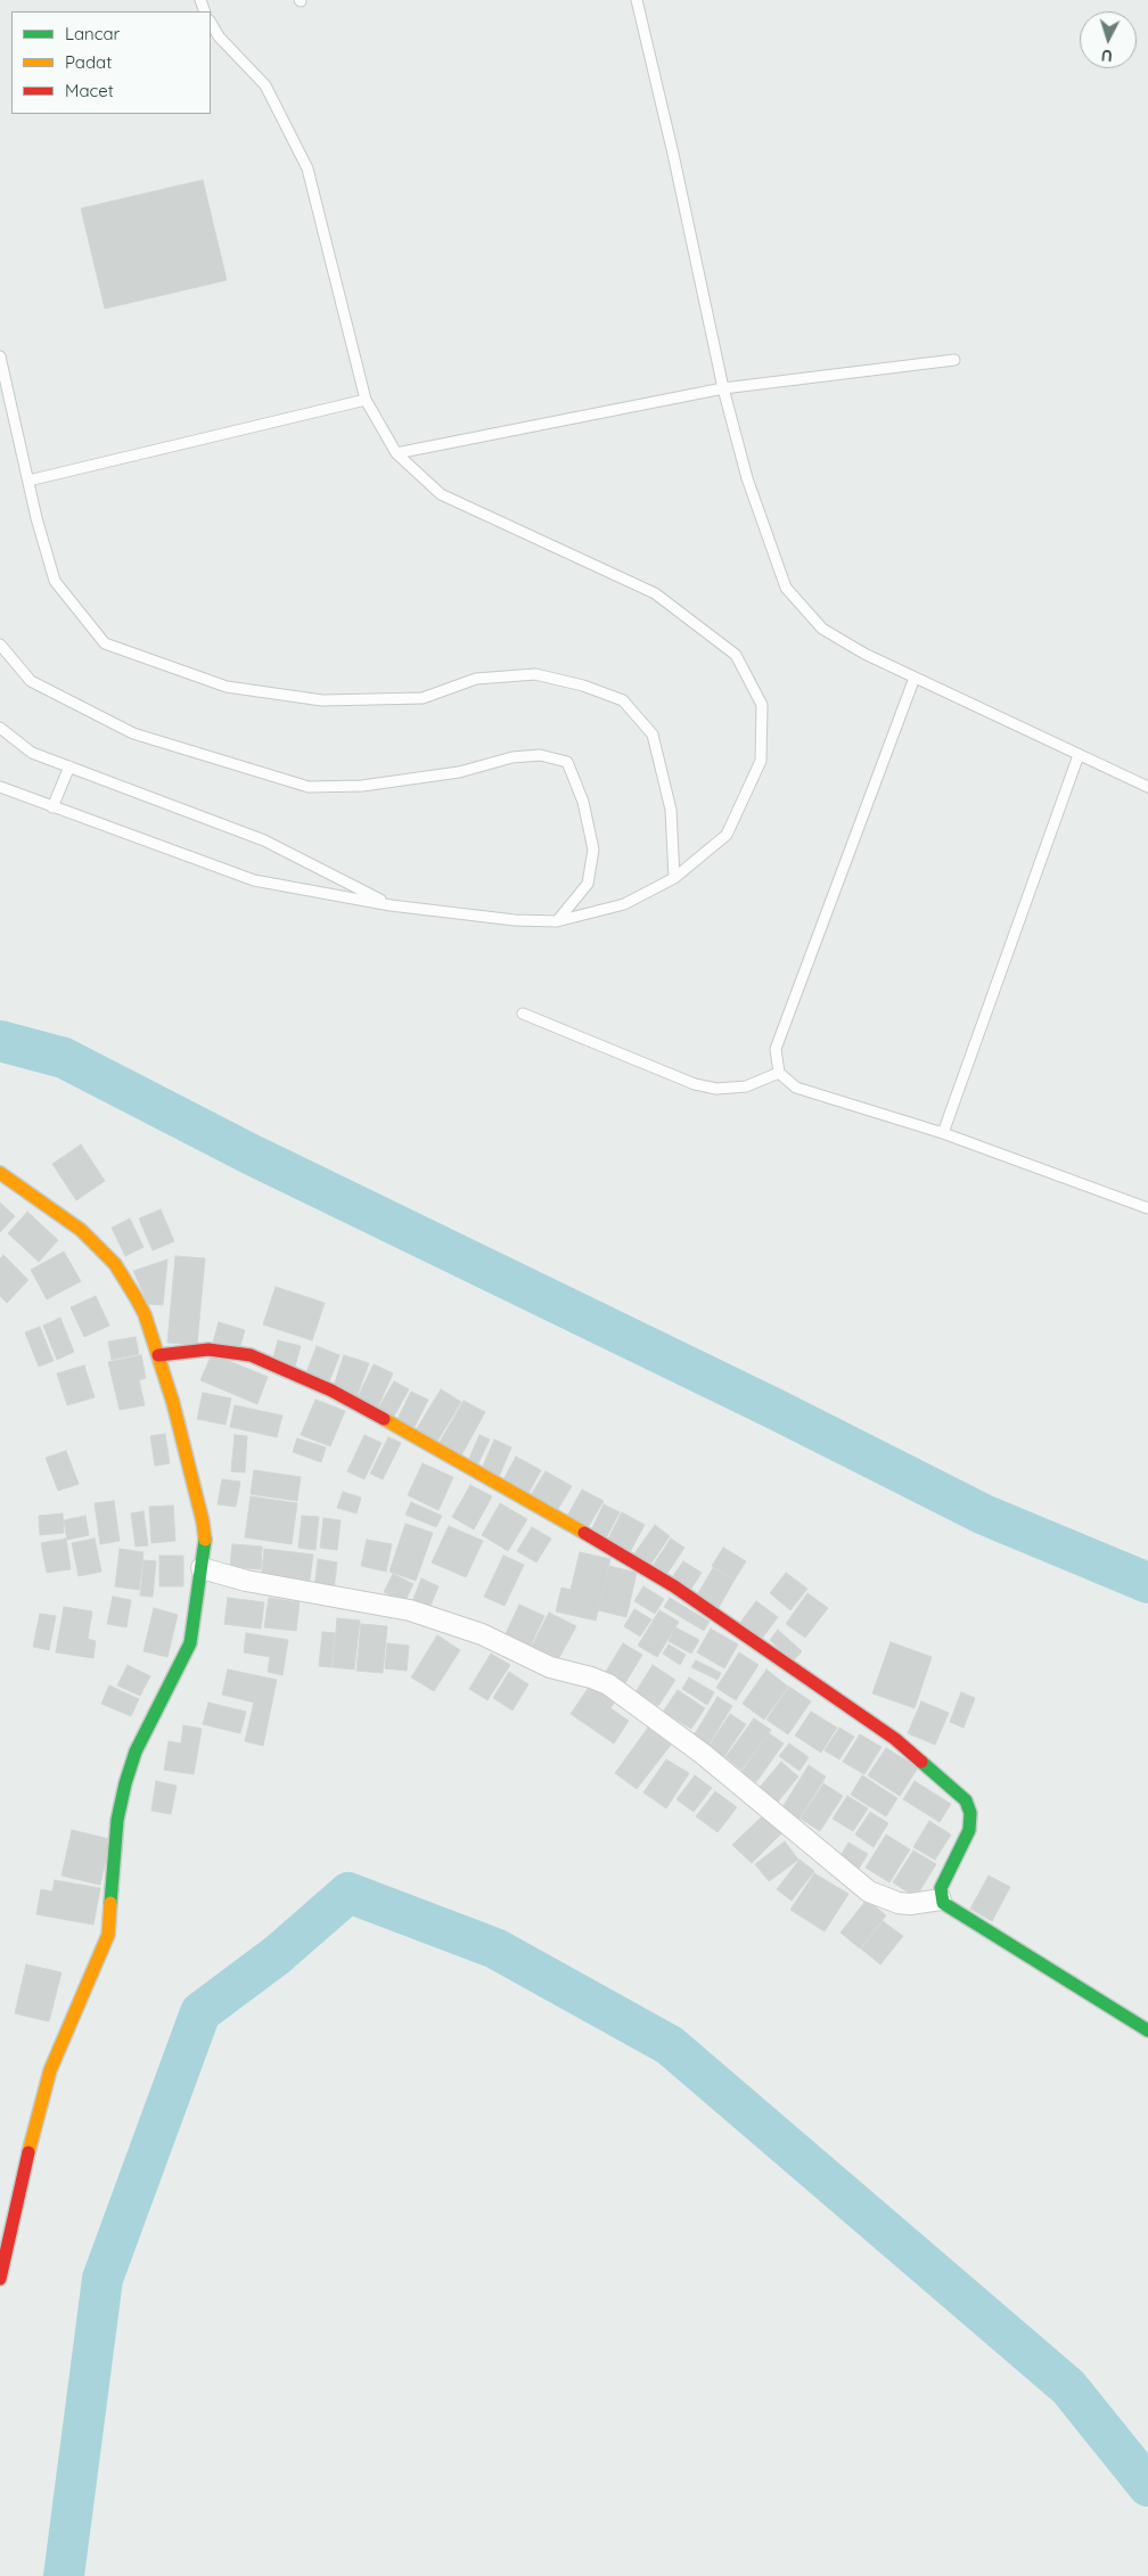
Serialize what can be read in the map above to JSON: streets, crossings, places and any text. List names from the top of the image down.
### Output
{
  "legend": ["Lancar", "Padat", "Macet"],
  "north": "bottom"
}
